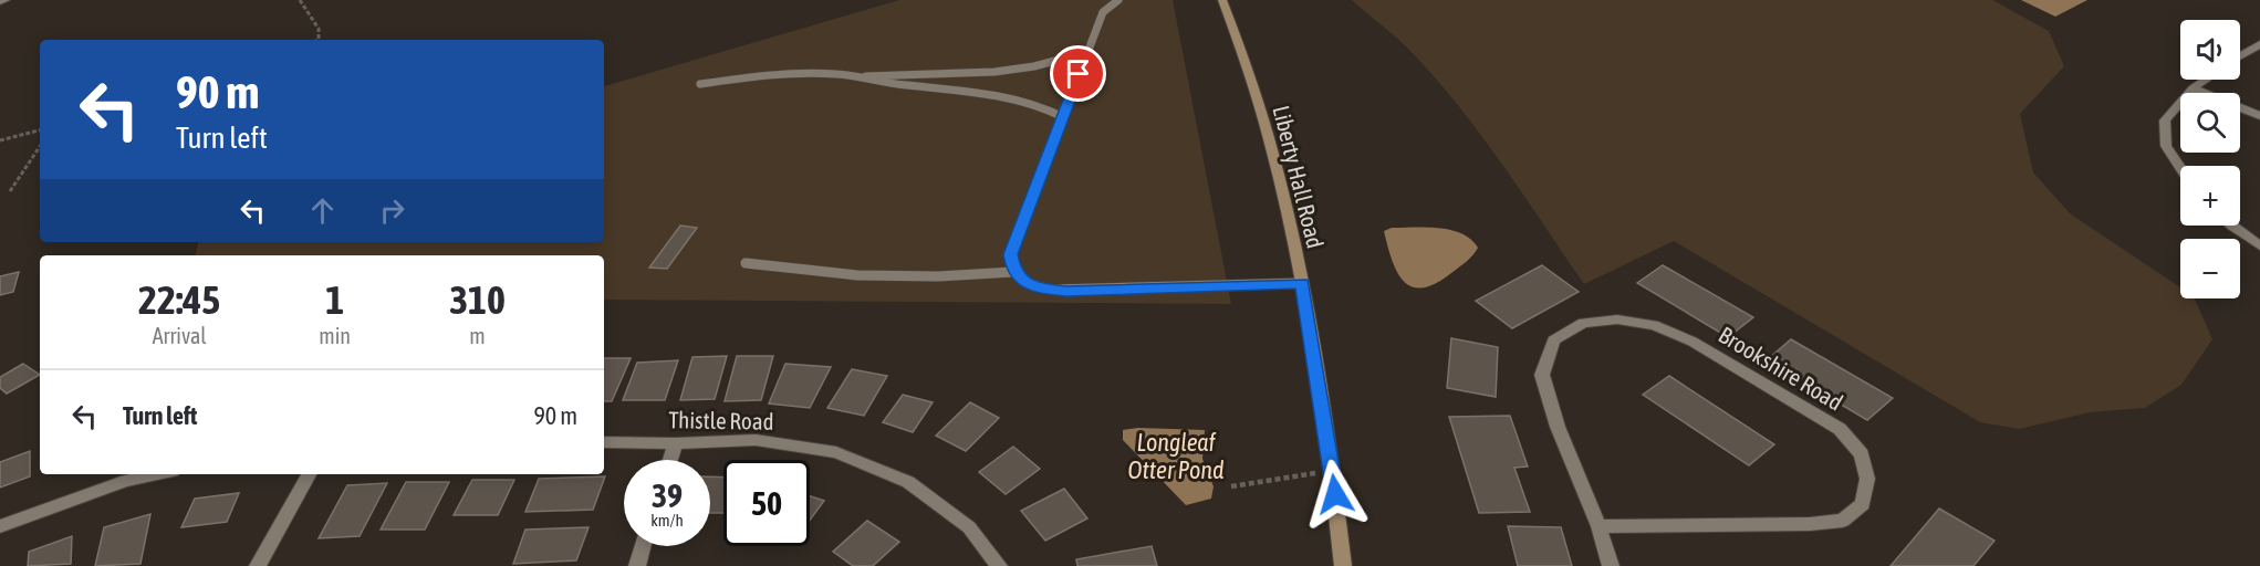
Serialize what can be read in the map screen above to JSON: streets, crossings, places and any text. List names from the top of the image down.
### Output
{
  "streets": {
    "main road": ["Liberty Hall Road"],
    "street": ["Brookshire Road", "Thistle Road"]
  },
  "water": ["Longleaf Otter Pond"],
  "page": {
    "map_buttons": ["+", "−"],
    "turn": ["90 m", "Turn left"],
    "eta": [
      "22:45",
      "Arrival",
      "1",
      "min",
      "310",
      "m"
    ],
    "list": [
      {
        "name": "Turn left",
        "value": "90 m"
      }
    ],
    "speed": "39 km/h",
    "limit": "50"
  }
}
